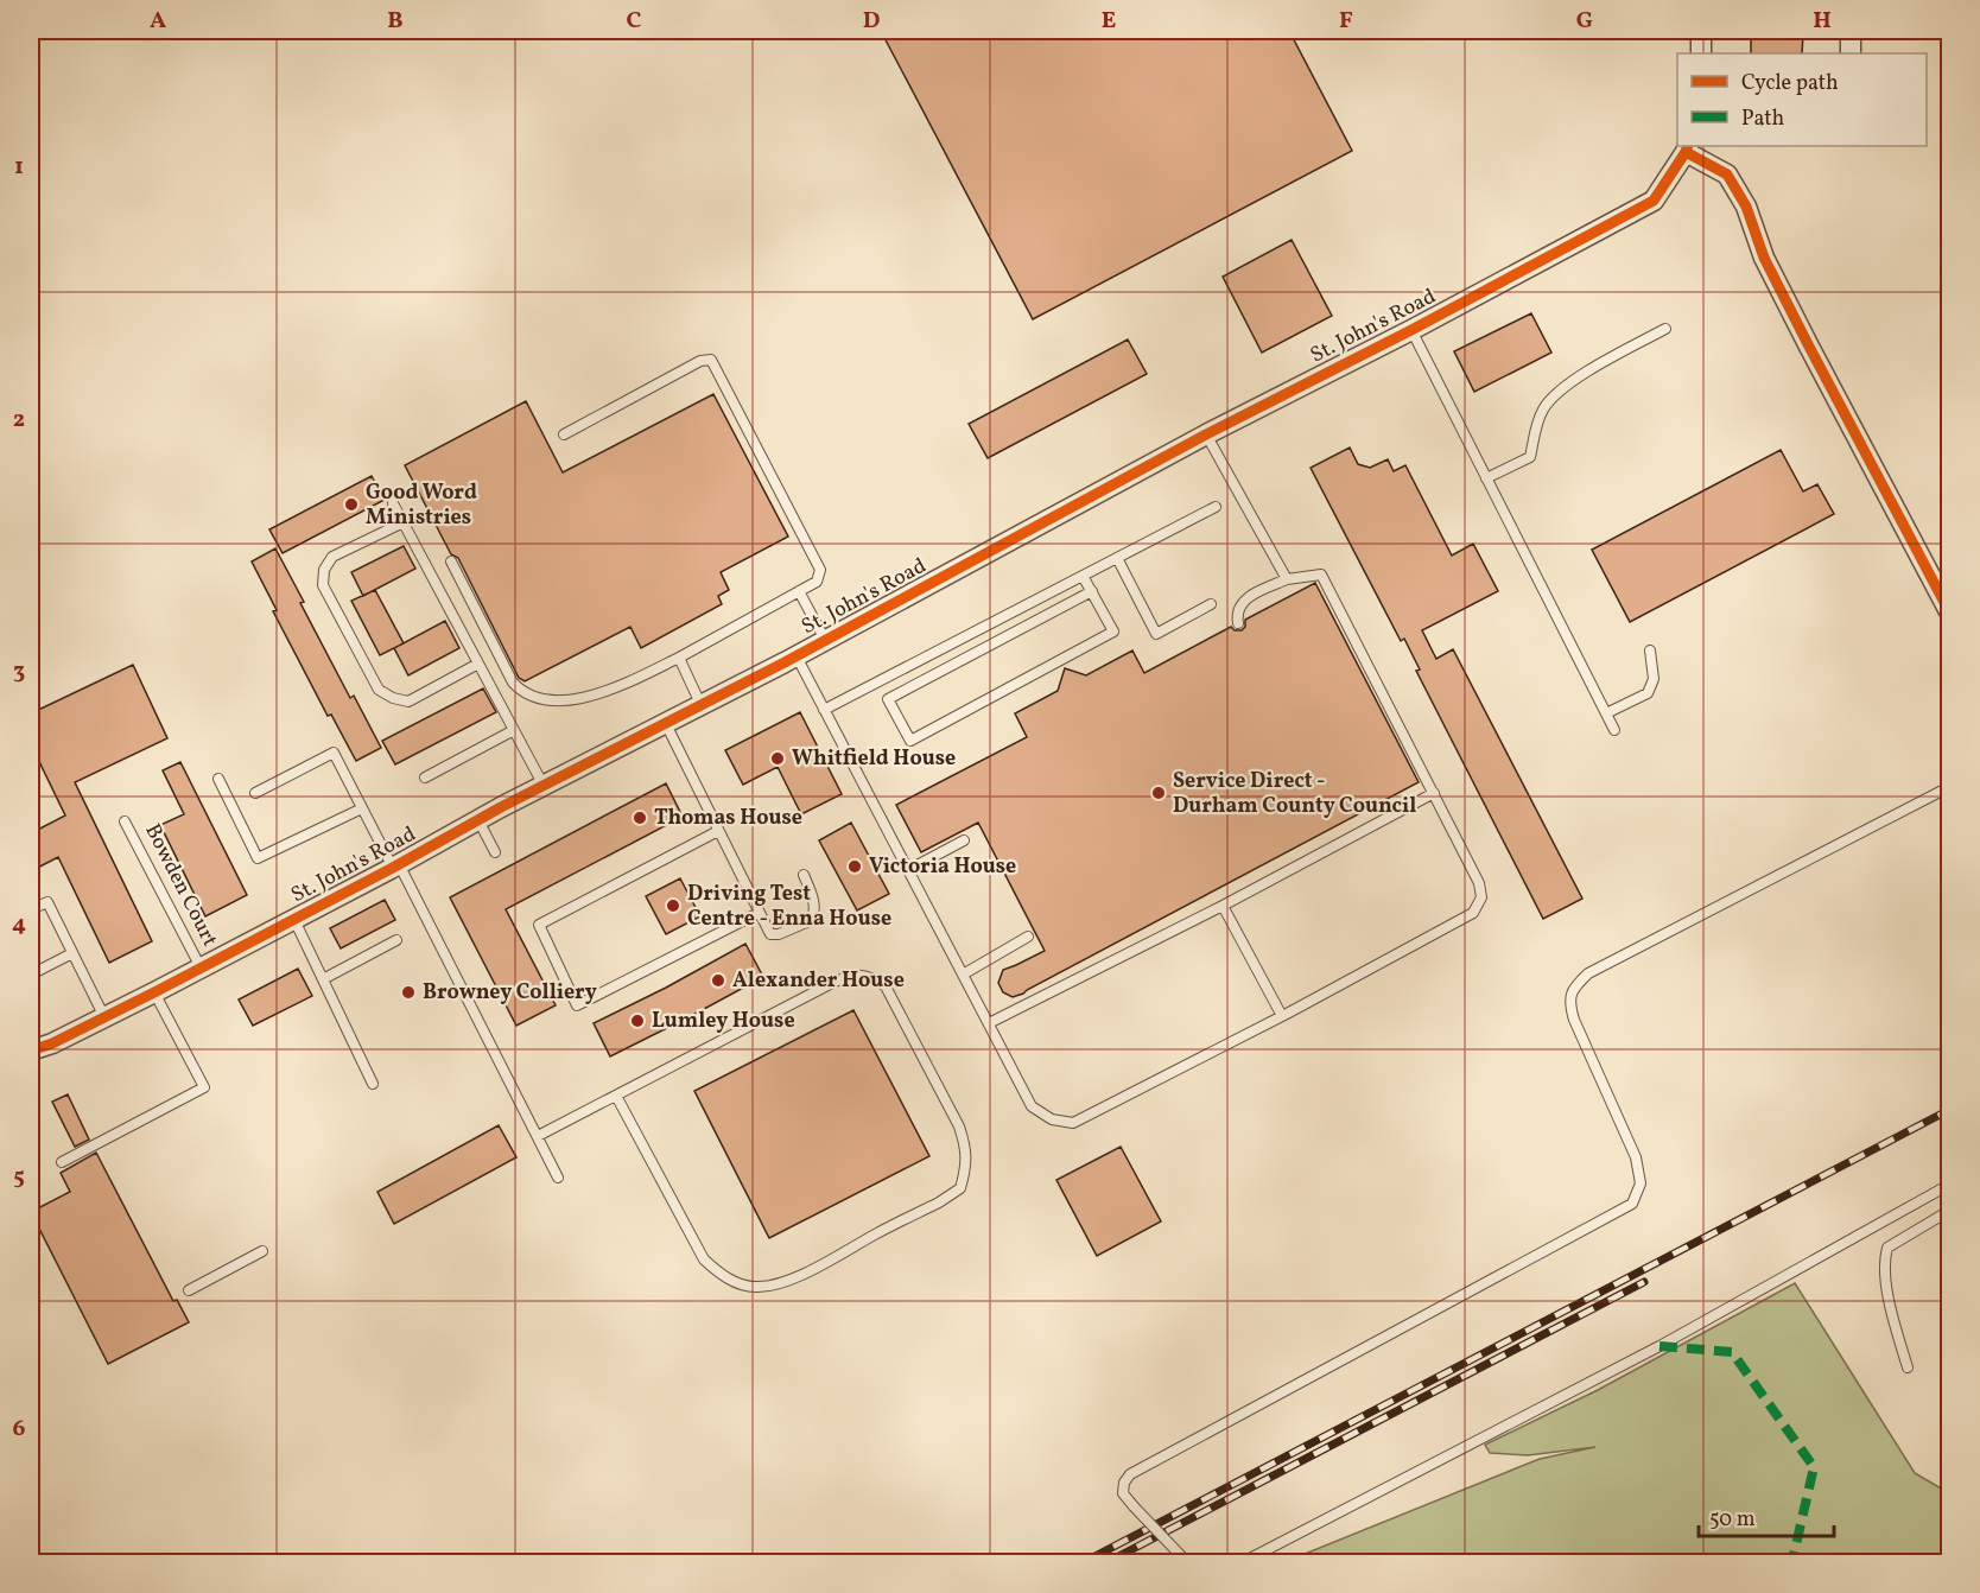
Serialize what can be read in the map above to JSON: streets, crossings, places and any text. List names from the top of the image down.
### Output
{
  "streets": {
    "street": ["St. John's Road"],
    "lane": ["Bowden Court"]
  },
  "crossings": [
    ["St. John's Road", "Bowden Court"]
  ],
  "places": [
    "Good Word Ministries",
    "Whitfield House",
    "Service Direct - Durham County Council",
    "Thomas House",
    "Victoria House",
    "Driving Test Centre - Enna House",
    "Alexander House",
    "Browney Colliery",
    "Lumley House"
  ],
  "legend": ["Cycle path", "Path"],
  "scale_bar": "50 m",
  "grid": {
    "columns": [
      "A",
      "B",
      "C",
      "D",
      "E",
      "F",
      "G",
      "H"
    ],
    "rows": [
      "1",
      "2",
      "3",
      "4",
      "5",
      "6"
    ]
  }
}
